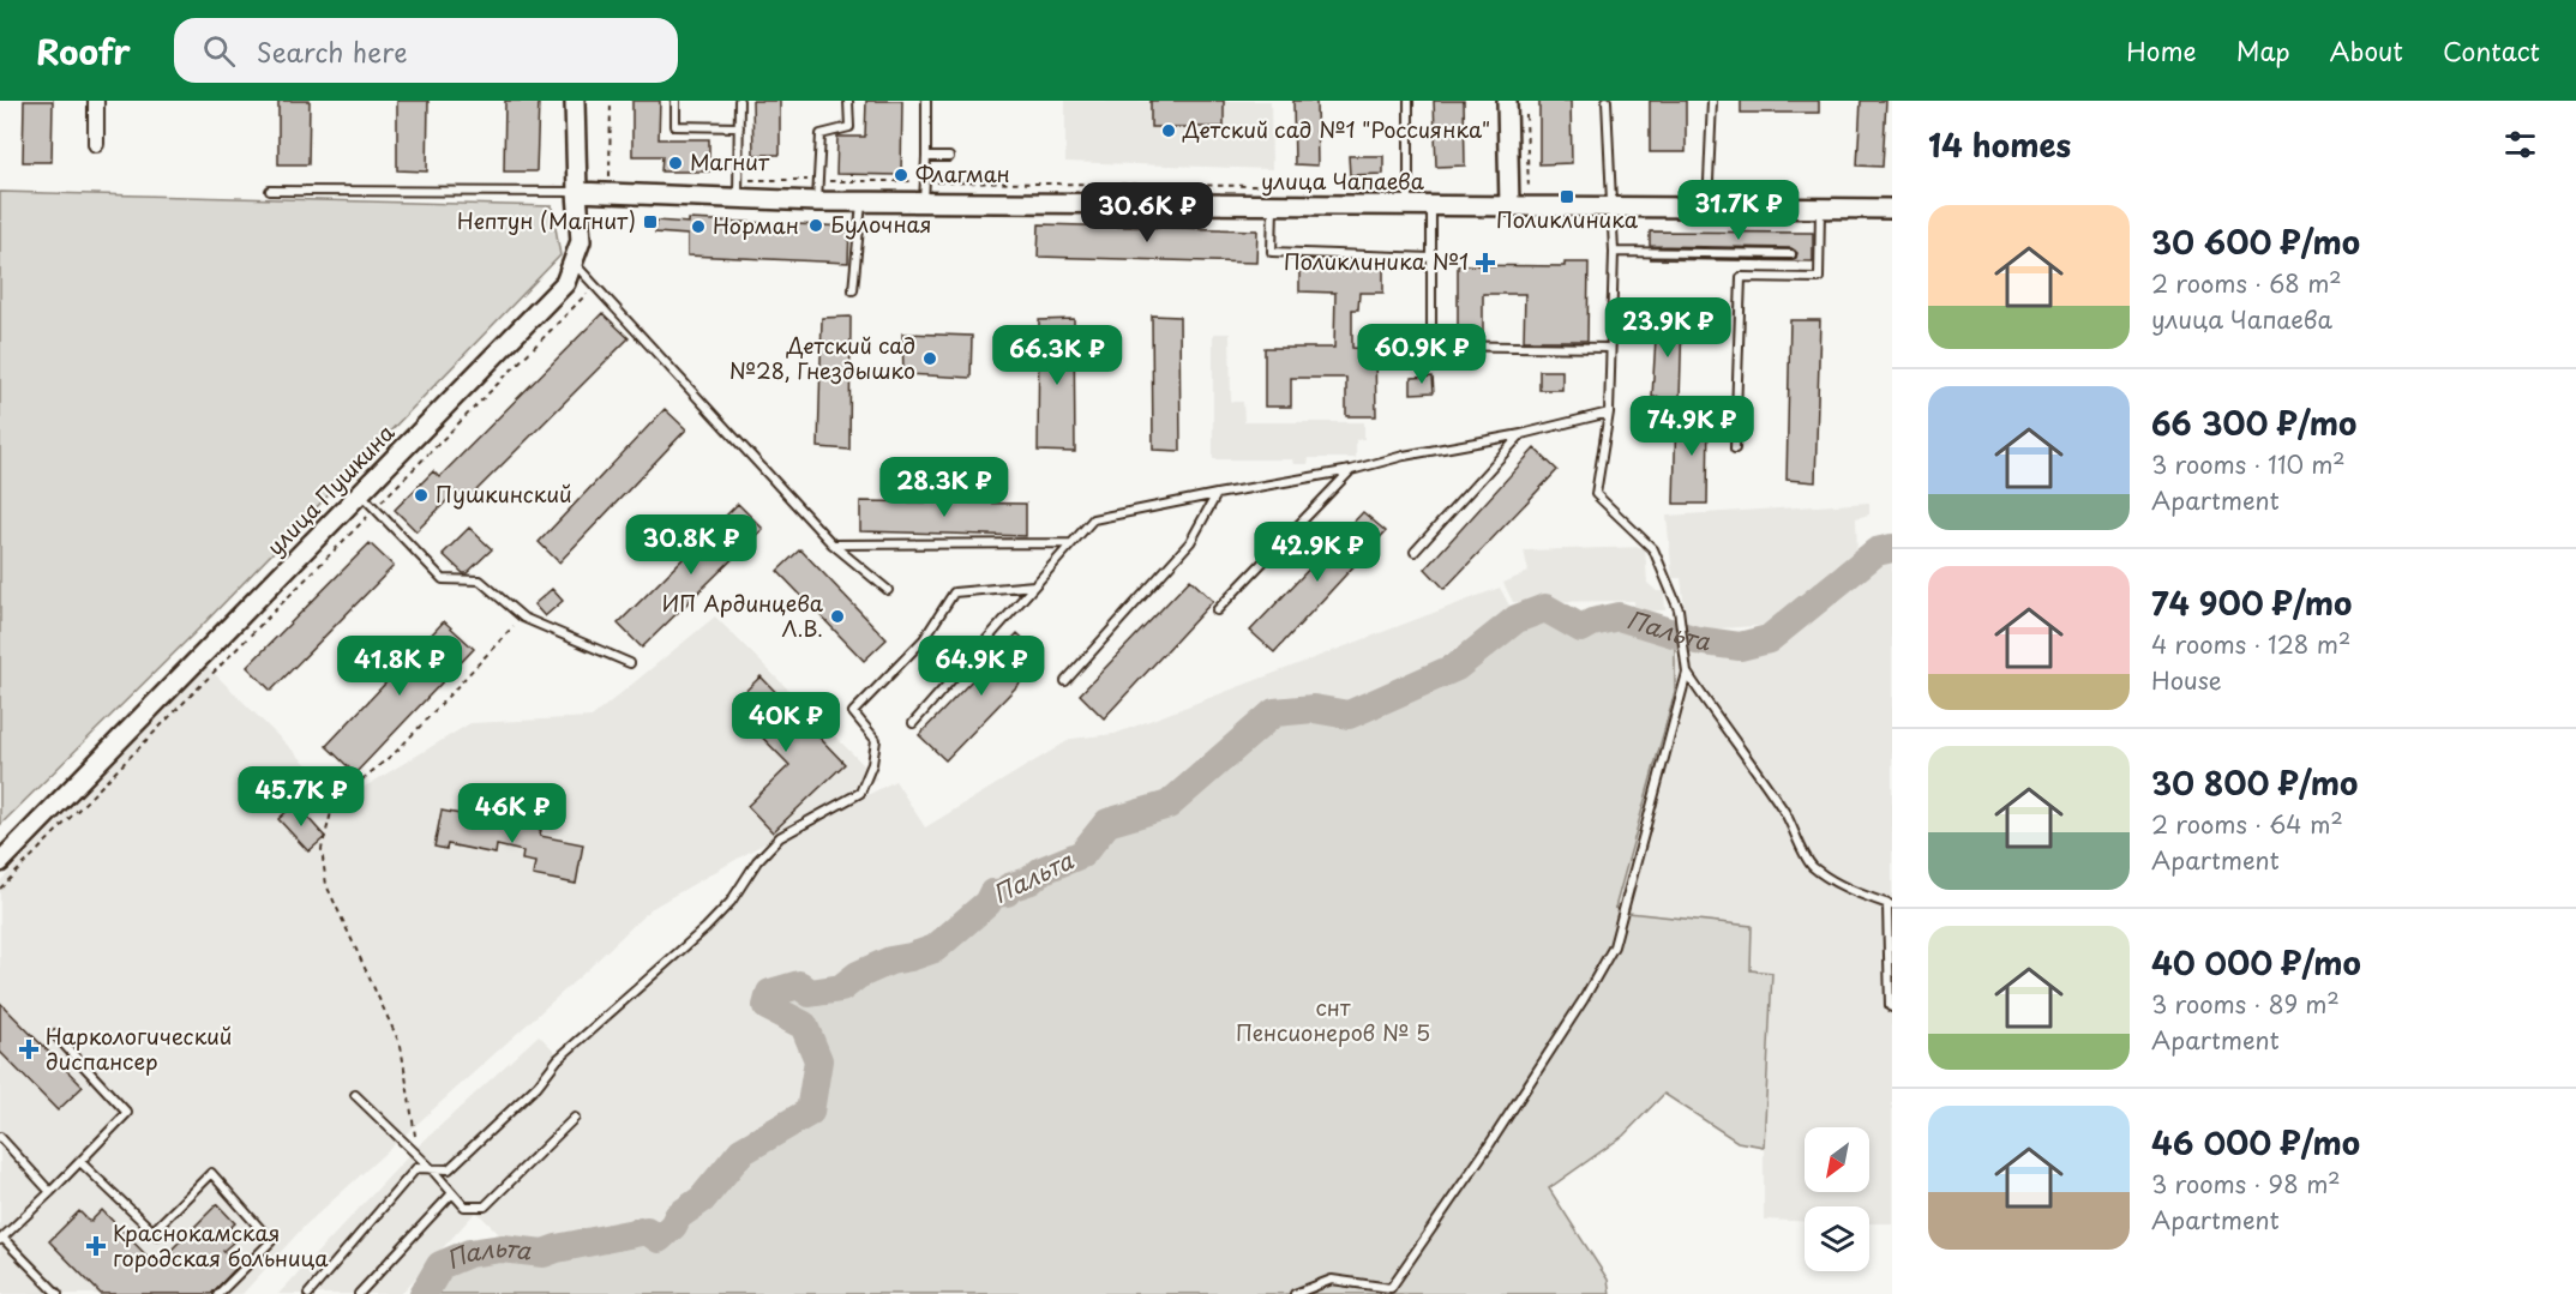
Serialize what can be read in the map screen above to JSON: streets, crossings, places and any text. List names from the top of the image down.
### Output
{
  "streets": {
    "street": ["улица Чапаева", "улица Пушкина"]
  },
  "crossings": [
    ["улица Чапаева", "улица Пушкина"]
  ],
  "water": ["Пальта"],
  "parks": ["снт Пенсионеров № 5"],
  "places": {
    "other": [
      "Детский сад №1 \"Россиянка\"",
      "Магнит",
      "Флагман",
      "Булочная",
      "Норман",
      "Детский сад №28, Гнездышко",
      "Пушкинский",
      "ИП Ардинцева Л.В."
    ],
    "transit": ["Поликлиника", "Нептун (Магнит)"],
    "health": ["Поликлиника №1", "Наркологический диспансер", "Краснокамская городская больница"]
  },
  "north": "bottom left",
  "page": {
    "header": "Roofr",
    "search": "Search here",
    "nav": [
      "Home",
      "Map",
      "About",
      "Contact"
    ],
    "heading": "14 homes",
    "price": [
      "31.7K ₽",
      "30.6K ₽",
      "23.9K ₽",
      "60.9K ₽",
      "66.3K ₽",
      "74.9K ₽",
      "28.3K ₽",
      "30.8K ₽",
      "42.9K ₽",
      "41.8K ₽",
      "64.9K ₽",
      "40K ₽",
      "45.7K ₽",
      "46K ₽"
    ],
    "list": [
      {
        "name": "30 600 ₽/mo",
        "note": "2 rooms · 68 m² · улица Чапаева"
      },
      {
        "name": "66 300 ₽/mo",
        "note": "3 rooms · 110 m² · Apartment"
      },
      {
        "name": "74 900 ₽/mo",
        "note": "4 rooms · 128 m² · House"
      },
      {
        "name": "30 800 ₽/mo",
        "note": "2 rooms · 64 m² · Apartment"
      },
      {
        "name": "40 000 ₽/mo",
        "note": "3 rooms · 89 m² · Apartment"
      },
      {
        "name": "46 000 ₽/mo",
        "note": "3 rooms · 98 m² · Apartment"
      }
    ]
  }
}
